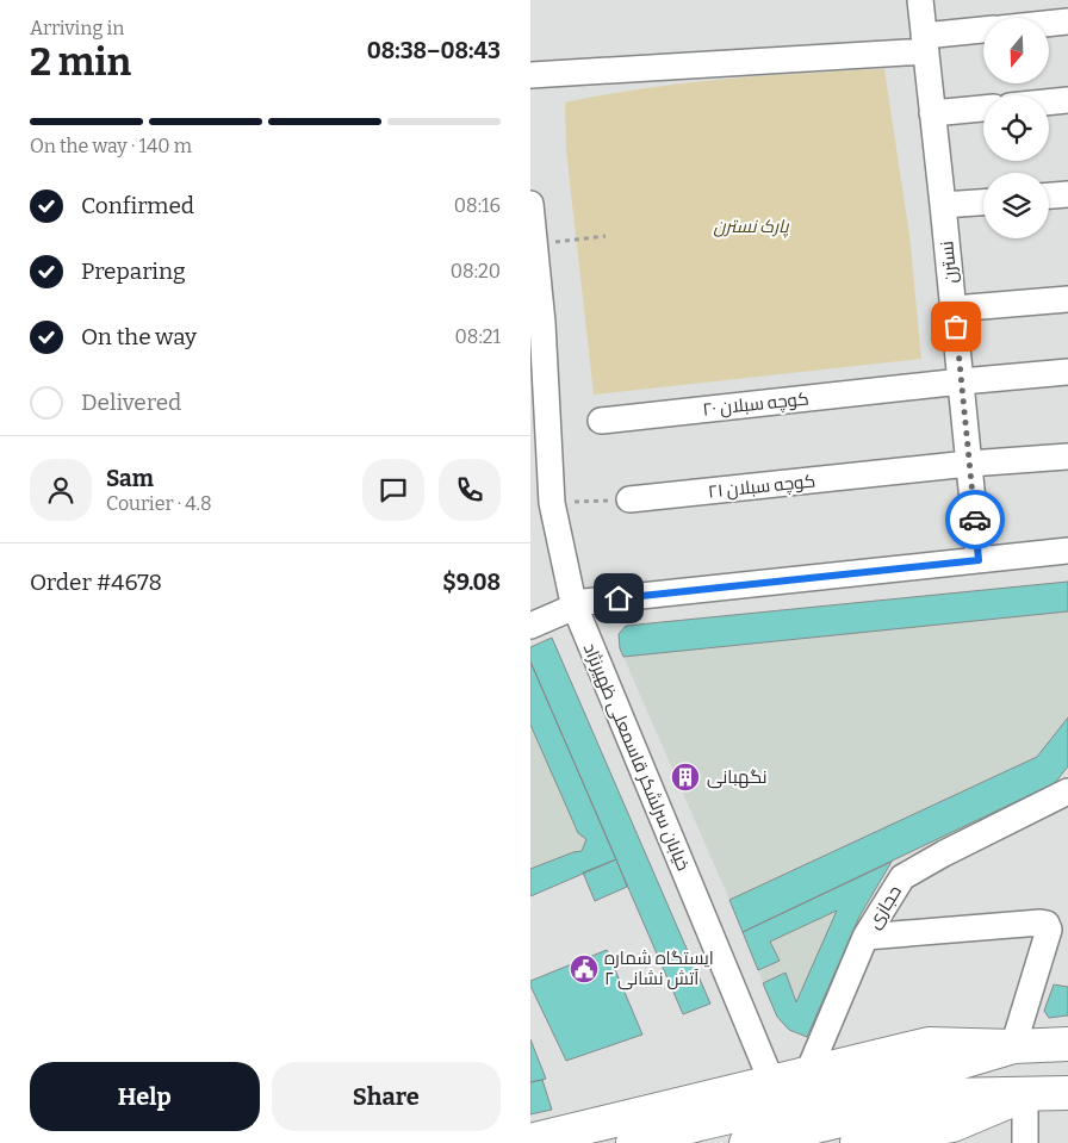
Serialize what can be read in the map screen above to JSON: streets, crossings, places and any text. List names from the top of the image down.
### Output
{
  "streets": {
    "street": [
      "نسترن",
      "کوچه سبلان ۲۰",
      "کوچه سبلان ۲۱",
      "خیابان سرلشکر قاسمعلی ظهیرنژاد",
      "حجازی"
    ]
  },
  "crossings": [
    ["نسترن", "کوچه سبلان ۲۰"],
    ["نسترن", "کوچه سبلان ۲۱"]
  ],
  "parks": ["پارک نسترن"],
  "places": {
    "building": ["نگهبانی"],
    "public building": ["ایستگاه شماره ۲ آتش نشانی"]
  },
  "north": "bottom",
  "page": {
    "heading": ["2 min", "Arriving in", "08:38–08:43"],
    "panel": [
      "Sam",
      "Courier · 4.8",
      "Order #4678",
      "$9.08"
    ],
    "bar": "On the way · 140 m",
    "list": [
      ["Confirmed", "08:16"],
      ["Preparing", "08:20"],
      ["On the way", "08:21"],
      "Delivered"
    ],
    "buttons": ["Help", "Share"]
  }
}
